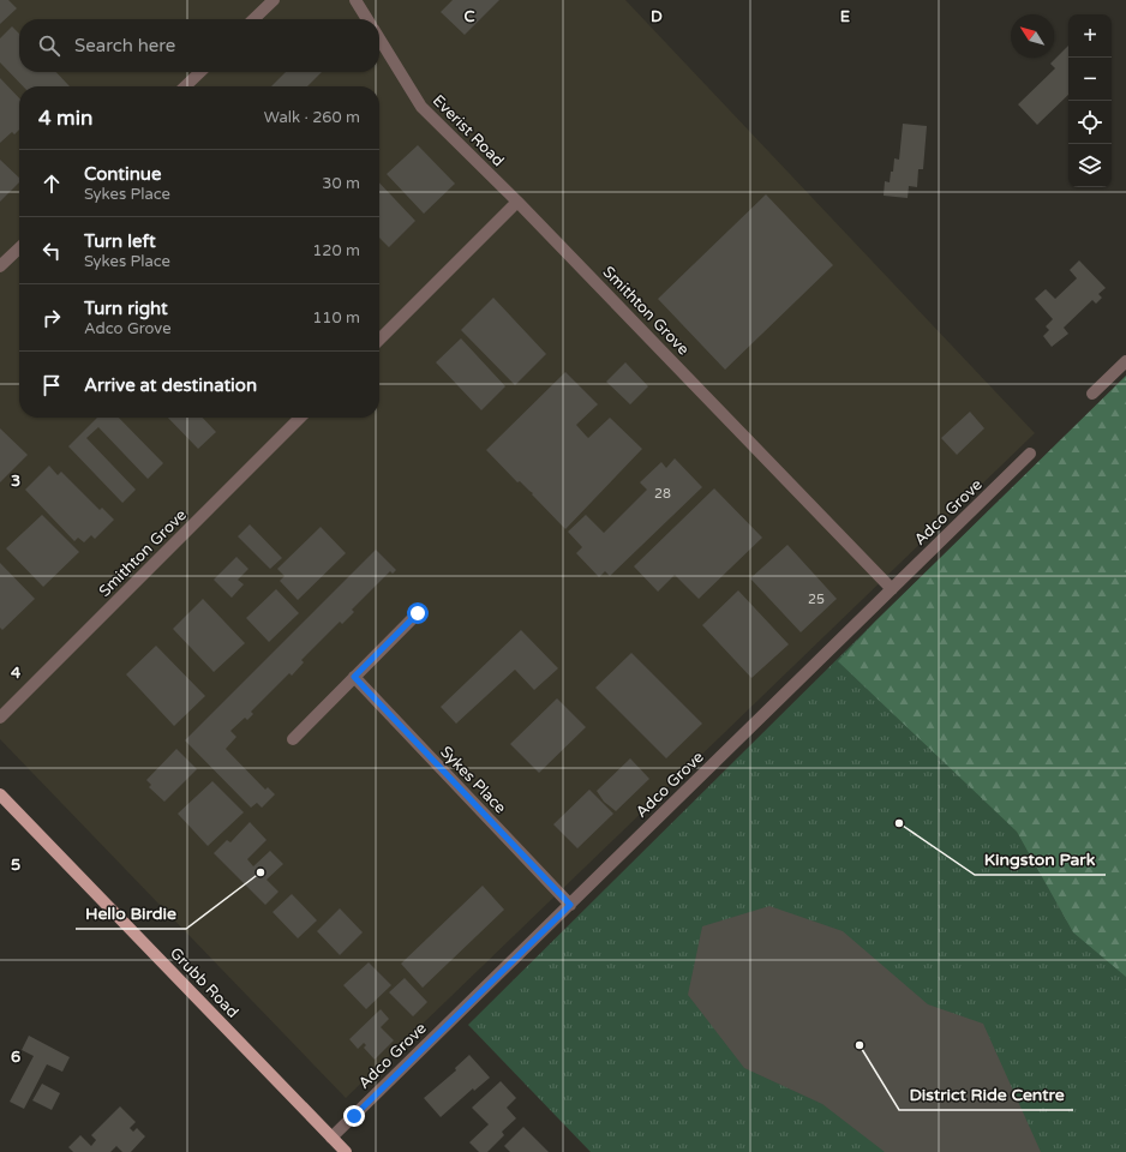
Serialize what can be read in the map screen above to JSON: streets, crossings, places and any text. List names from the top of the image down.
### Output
{
  "streets": {
    "main road": ["Grubb Road"],
    "street": [
      "Everist Road",
      "Smithton Grove",
      "Adco Grove",
      "Sykes Place"
    ]
  },
  "crossings": [
    ["Everist Road", "Smithton Grove"],
    ["Smithton Grove", "Adco Grove"],
    ["Adco Grove", "Sykes Place"],
    ["Adco Grove", "Grubb Road"]
  ],
  "places": ["Kingston Park", "Hello Birdie", "District Ride Centre"],
  "house_numbers": ["28", "25"],
  "north": "top left",
  "page": {
    "map_buttons": ["+", "−"],
    "search": "Search here",
    "heading": ["4 min", "Walk · 260 m"],
    "list": [
      ["Continue", "Sykes Place", "30 m"],
      ["Turn left", "Sykes Place", "120 m"],
      ["Turn right", "Adco Grove", "110 m"],
      "Arrive at destination"
    ]
  },
  "grid": {
    "columns": ["C", "D", "E"],
    "rows": [
      "3",
      "4",
      "5",
      "6"
    ]
  }
}
